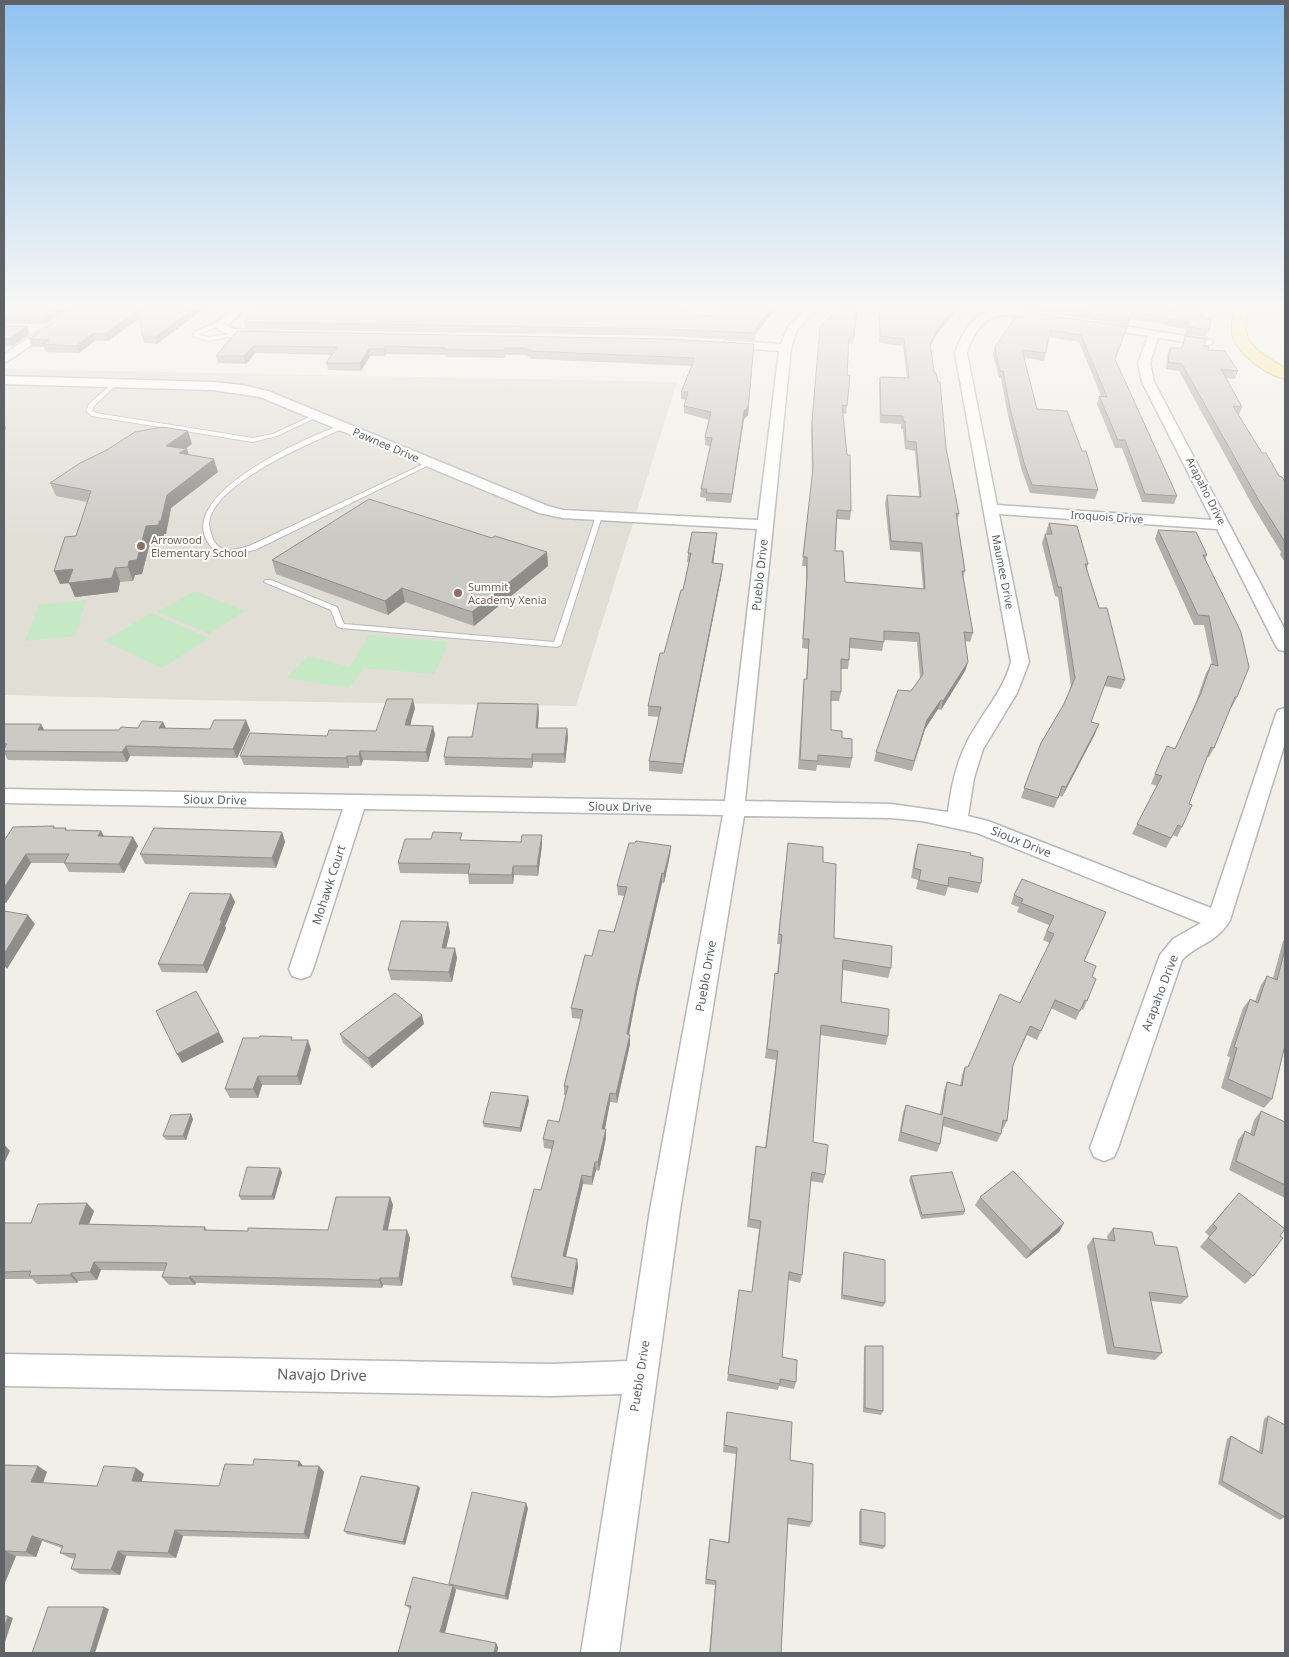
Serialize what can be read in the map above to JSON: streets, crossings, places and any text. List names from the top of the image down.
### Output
{
  "streets": {
    "street": [
      "Pawnee Drive",
      "Arapaho Drive",
      "Iroquois Drive",
      "Maumee Drive",
      "Pueblo Drive",
      "Sioux Drive",
      "Mohawk Court",
      "Navajo Drive"
    ]
  },
  "crossings": [
    ["Pawnee Drive", "Pueblo Drive"],
    ["Arapaho Drive", "Iroquois Drive"],
    ["Arapaho Drive", "Sioux Drive"],
    ["Iroquois Drive", "Maumee Drive"],
    ["Maumee Drive", "Sioux Drive"],
    ["Pueblo Drive", "Sioux Drive"],
    ["Pueblo Drive", "Navajo Drive"],
    ["Sioux Drive", "Mohawk Court"]
  ],
  "places": ["Arrowood Elementary School", "Summit Academy Xenia"]
}
